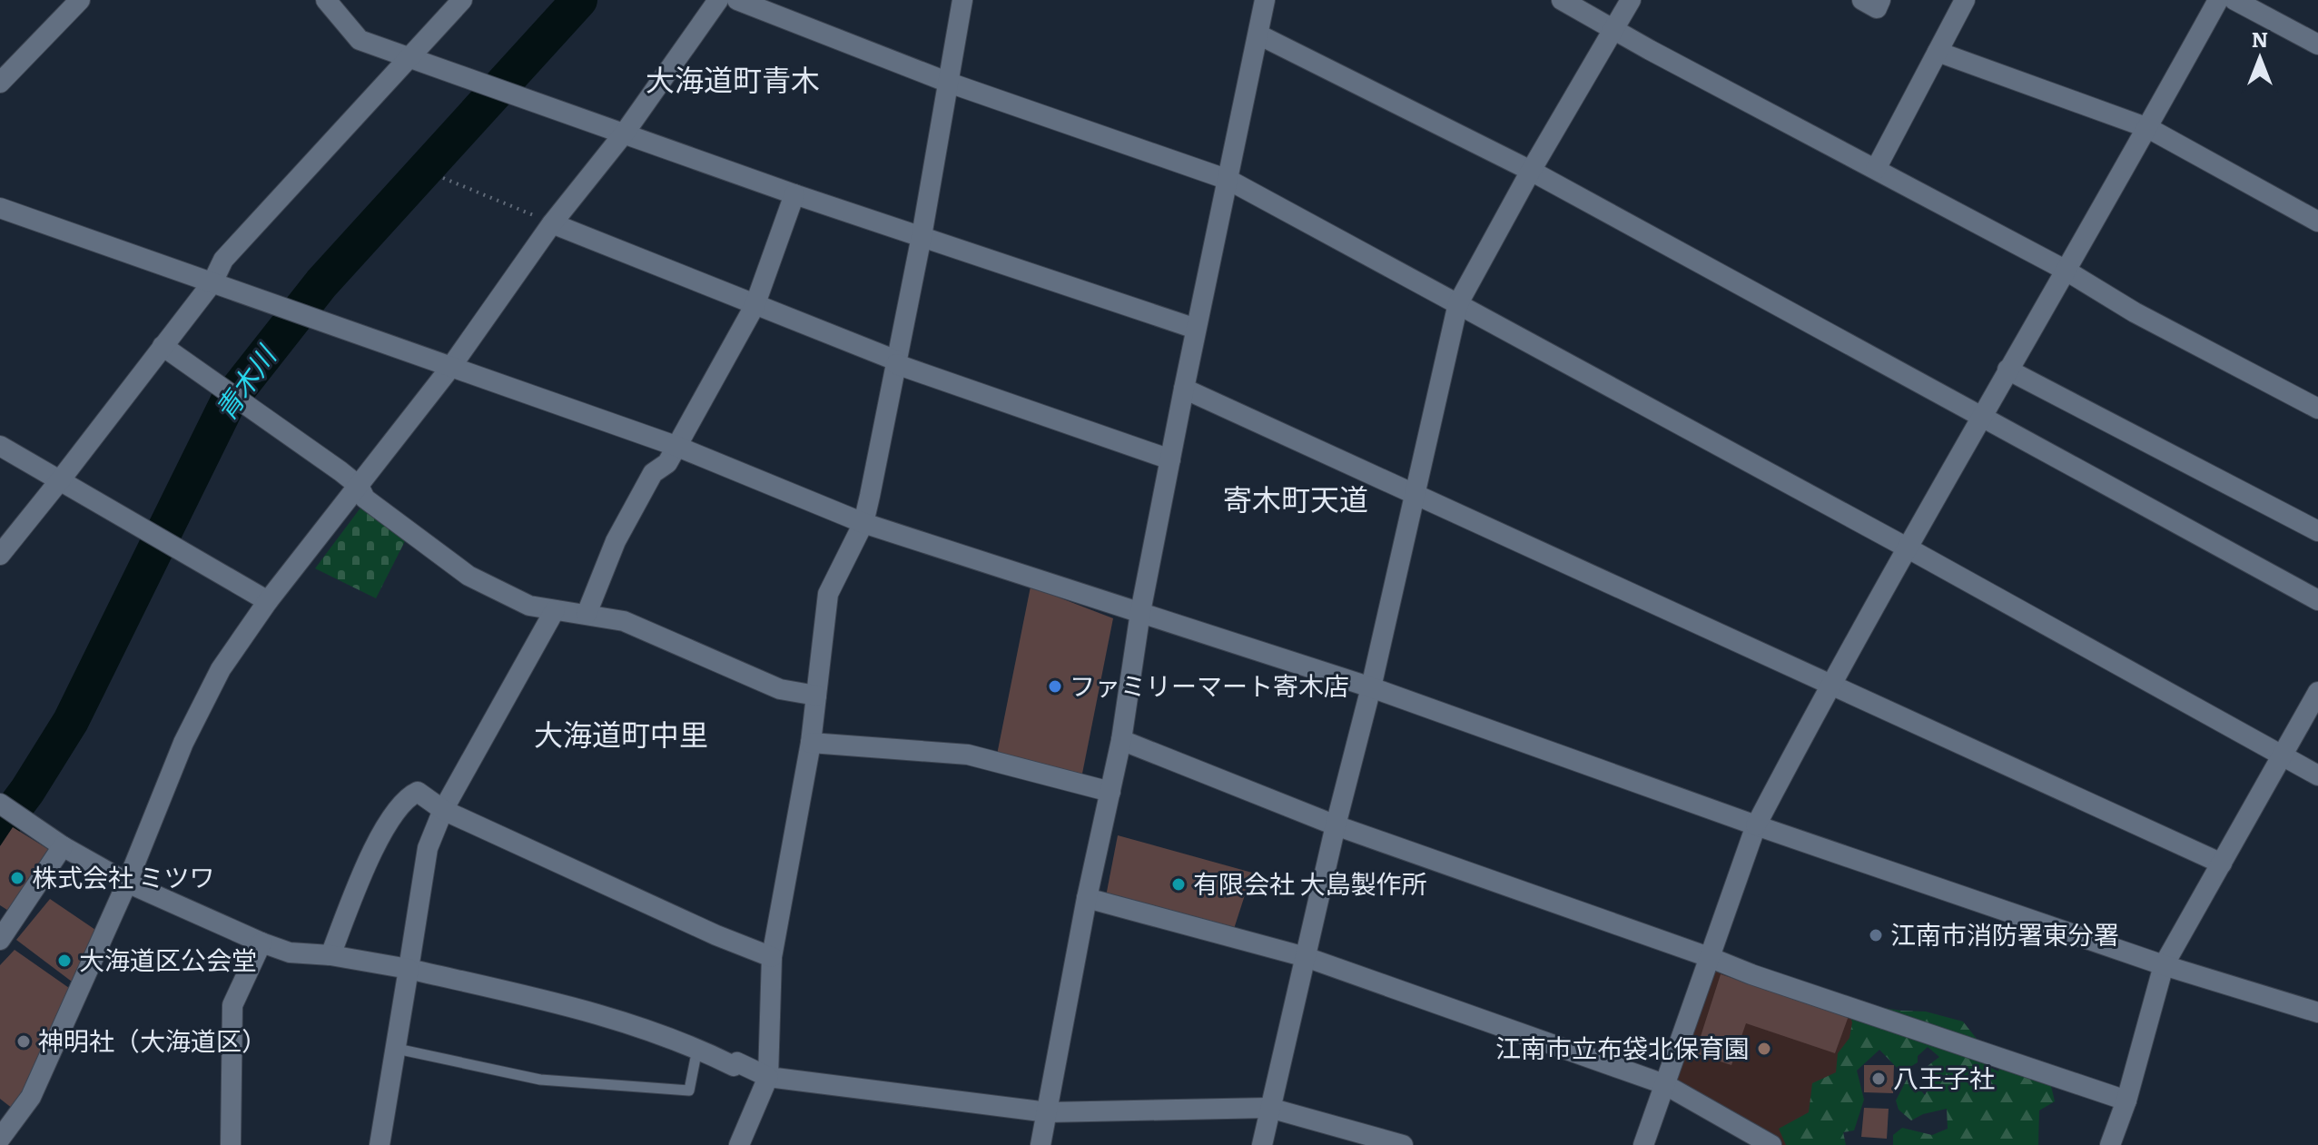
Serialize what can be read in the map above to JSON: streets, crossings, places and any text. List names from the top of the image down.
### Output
{
  "districts": ["大海道町青木", "寄木町天道", "大海道町中里"],
  "water": ["青木川"],
  "places": [
    "ファミリーマート寄木店",
    "株式会社 ミツワ",
    "有限会社 大島製作所",
    "江南市消防署東分署",
    "大海道区公会堂",
    "神明社（大海道区）",
    "江南市立布袋北保育園",
    "八王子社"
  ],
  "north": "top"
}
